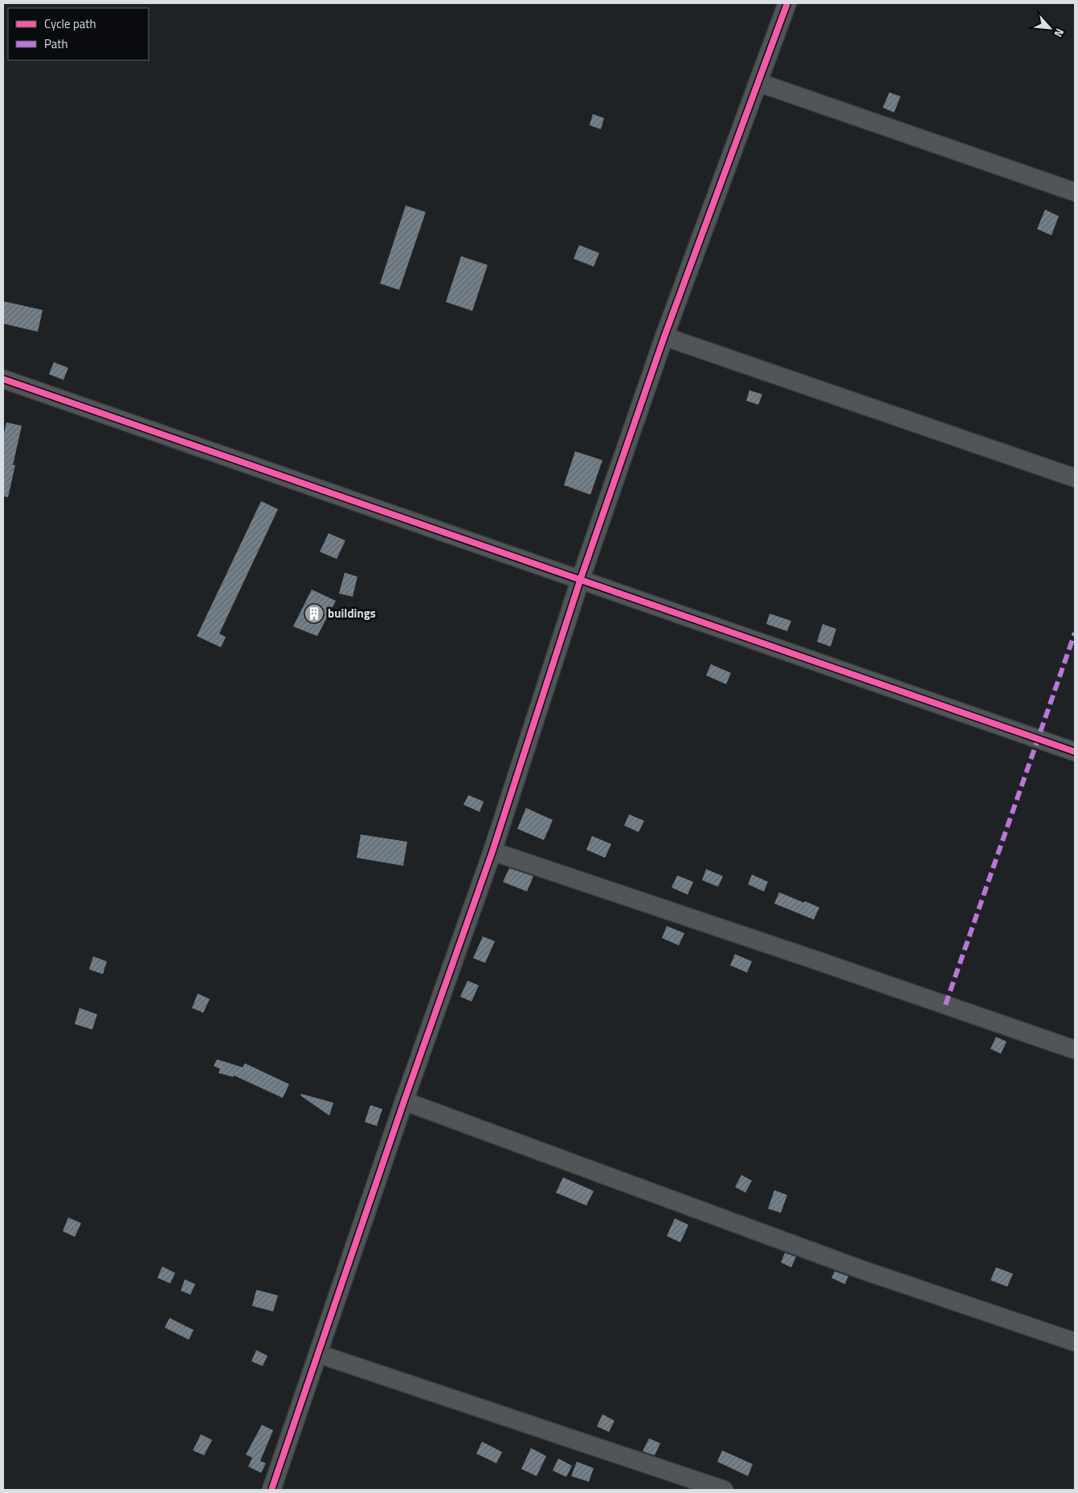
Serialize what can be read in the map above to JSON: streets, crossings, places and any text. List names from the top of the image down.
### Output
{
  "places": {
    "building": ["buildings"]
  },
  "legend": ["Cycle path", "Path"],
  "north": "bottom right"
}
